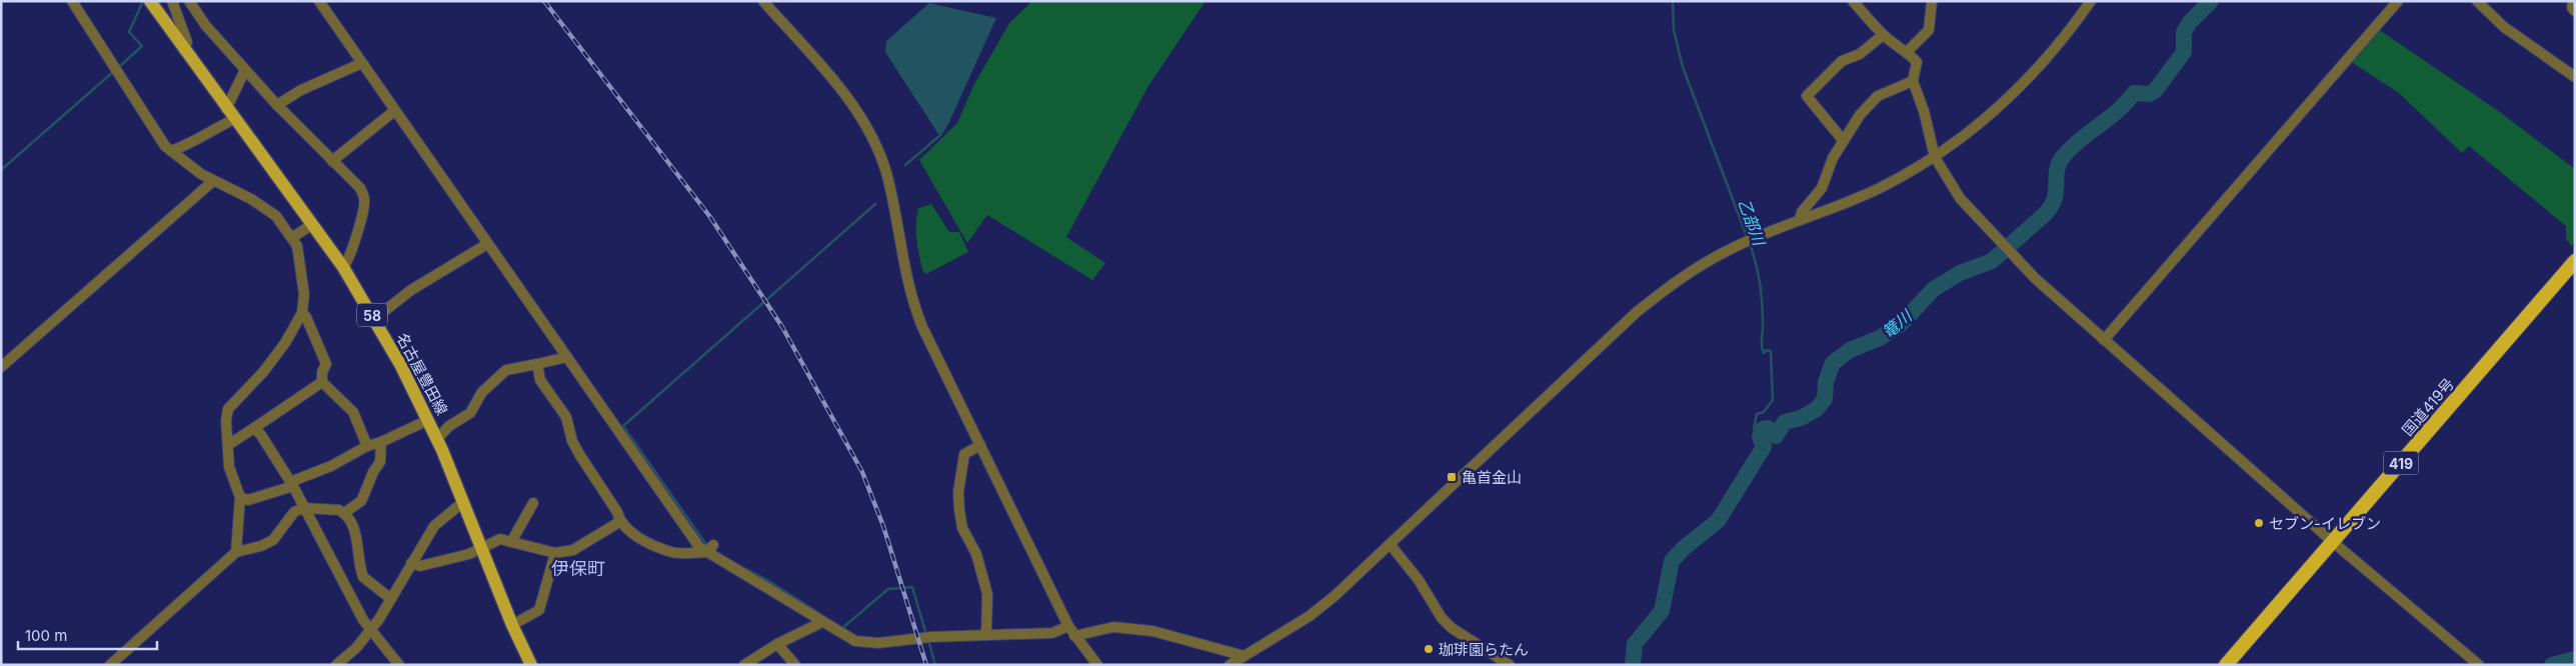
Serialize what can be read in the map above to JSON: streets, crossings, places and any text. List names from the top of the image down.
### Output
{
  "streets": {
    "highway": ["国道419号", "419"],
    "main road": ["58", "名古屋豊田線"]
  },
  "districts": ["伊保町"],
  "water": ["乙部川", "篭川"],
  "places": {
    "transit": ["亀首金山"],
    "other": ["セブン-イレブン", "珈琲園らたん"]
  },
  "scale_bar": "100 m"
}
